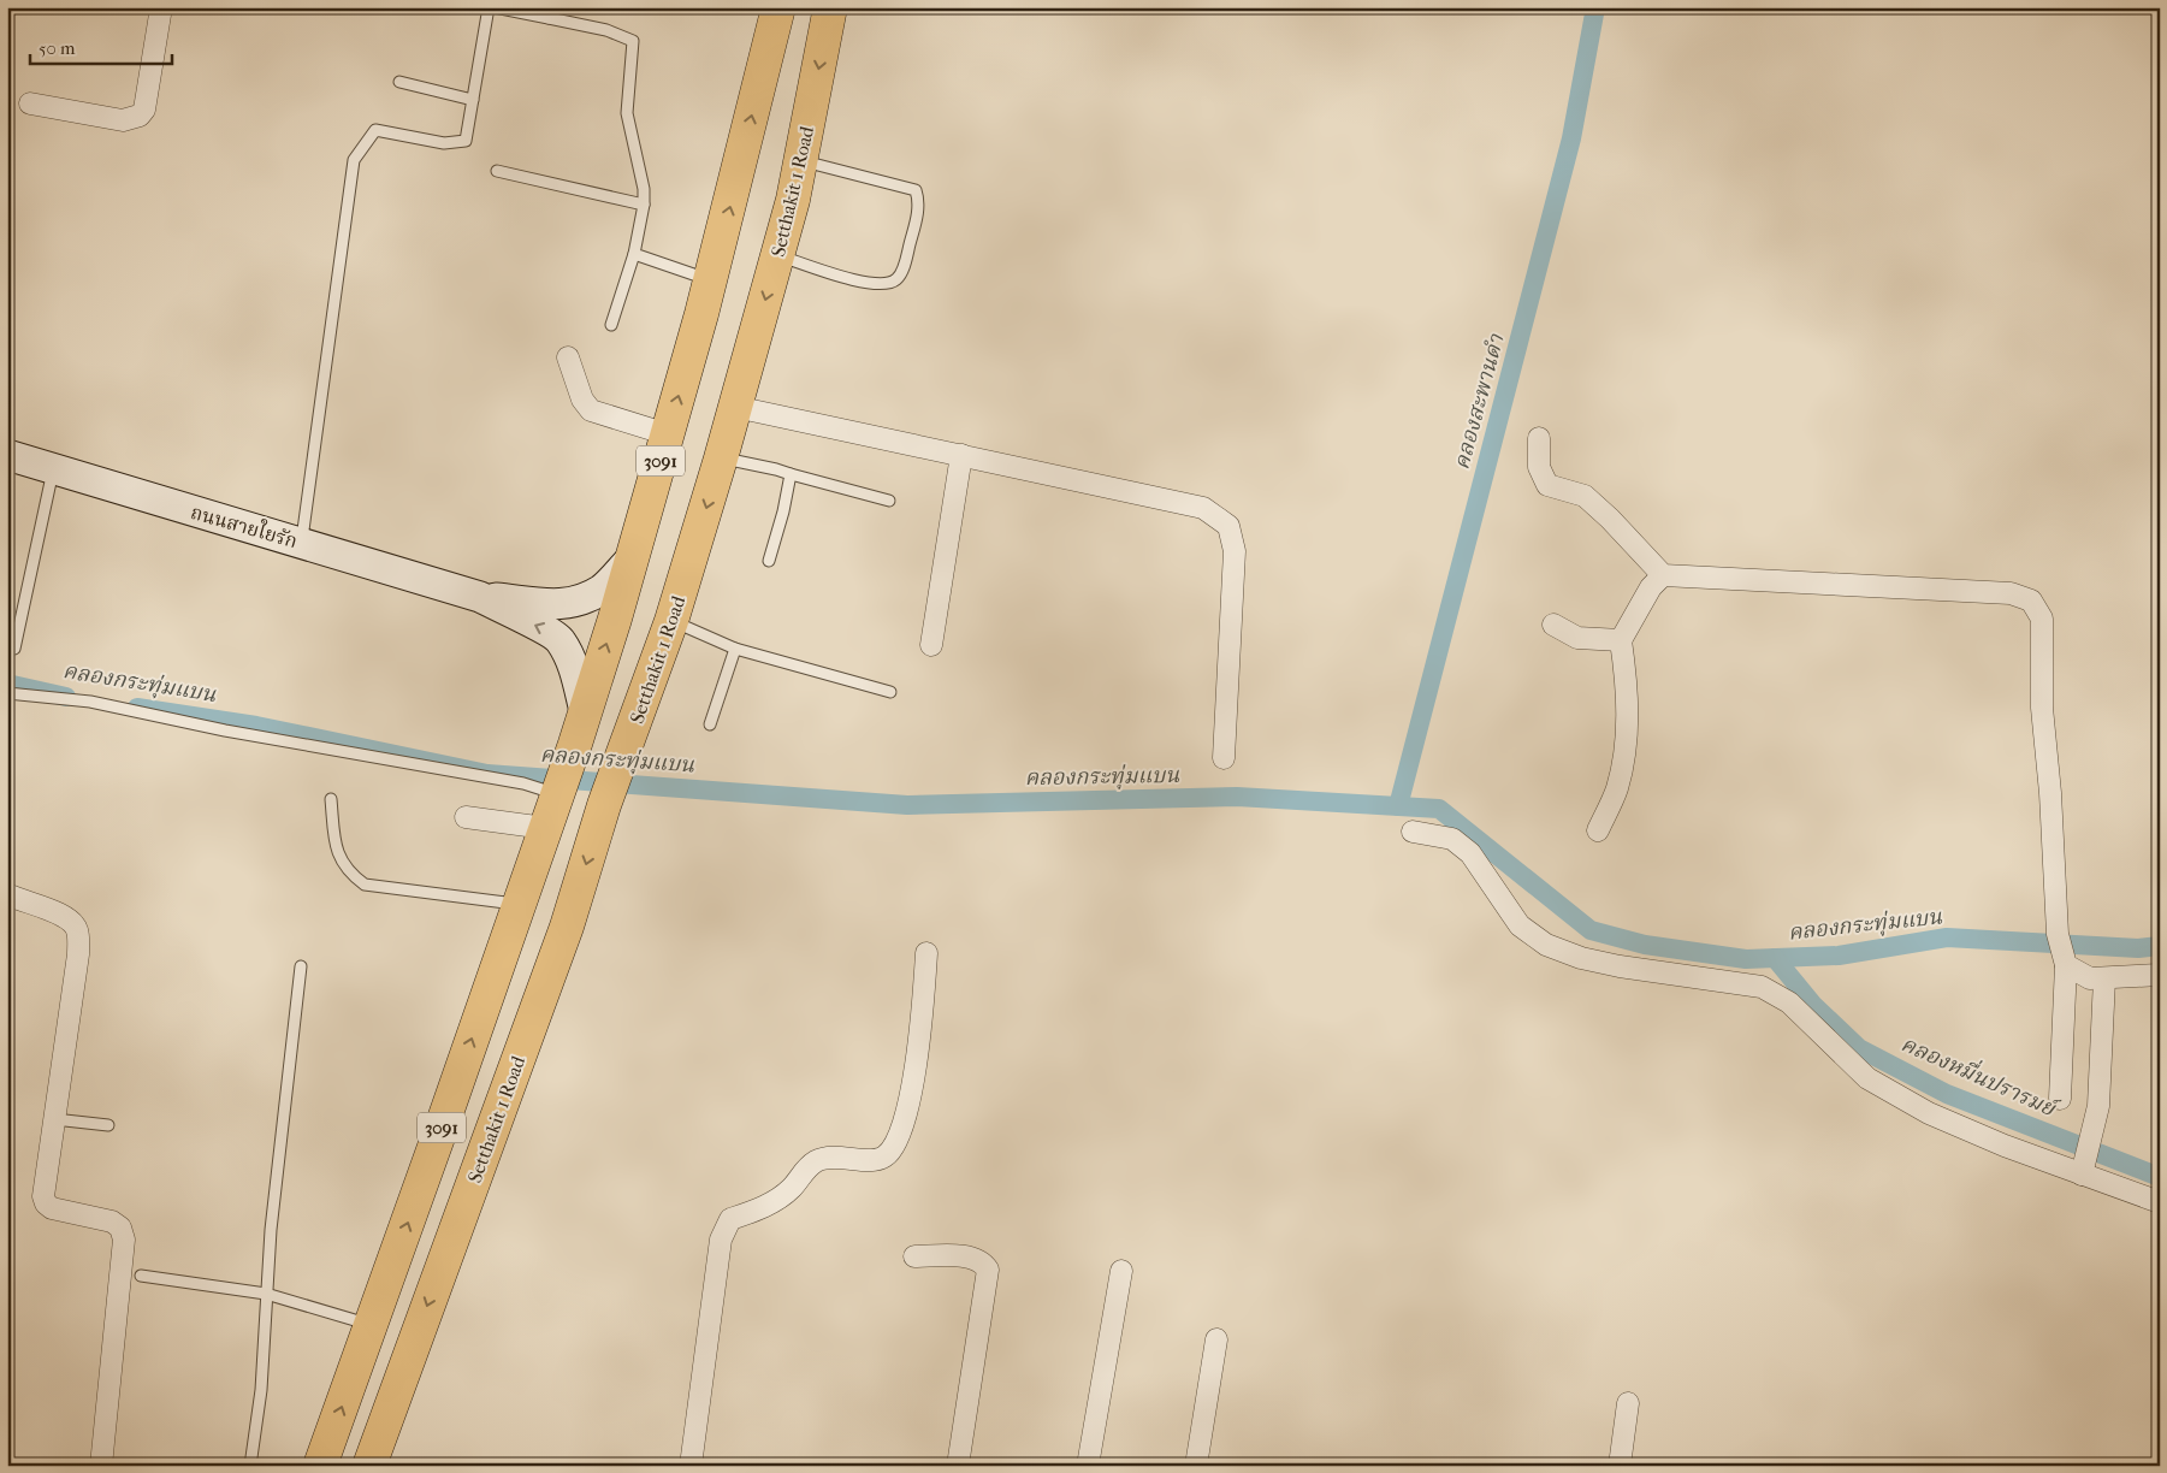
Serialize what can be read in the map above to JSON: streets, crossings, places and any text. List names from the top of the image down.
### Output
{
  "streets": {
    "main road": ["Setthakit 1 Road", "3091"],
    "street": ["ถนนสายใยรัก"]
  },
  "crossings": [
    ["3091", "ถนนสายใยรัก"]
  ],
  "water": ["คลองสะพานดำ", "คลองกระทุ่มแบน", "คลองหมื่นปรารมย์"],
  "scale_bar": "50 m"
}
